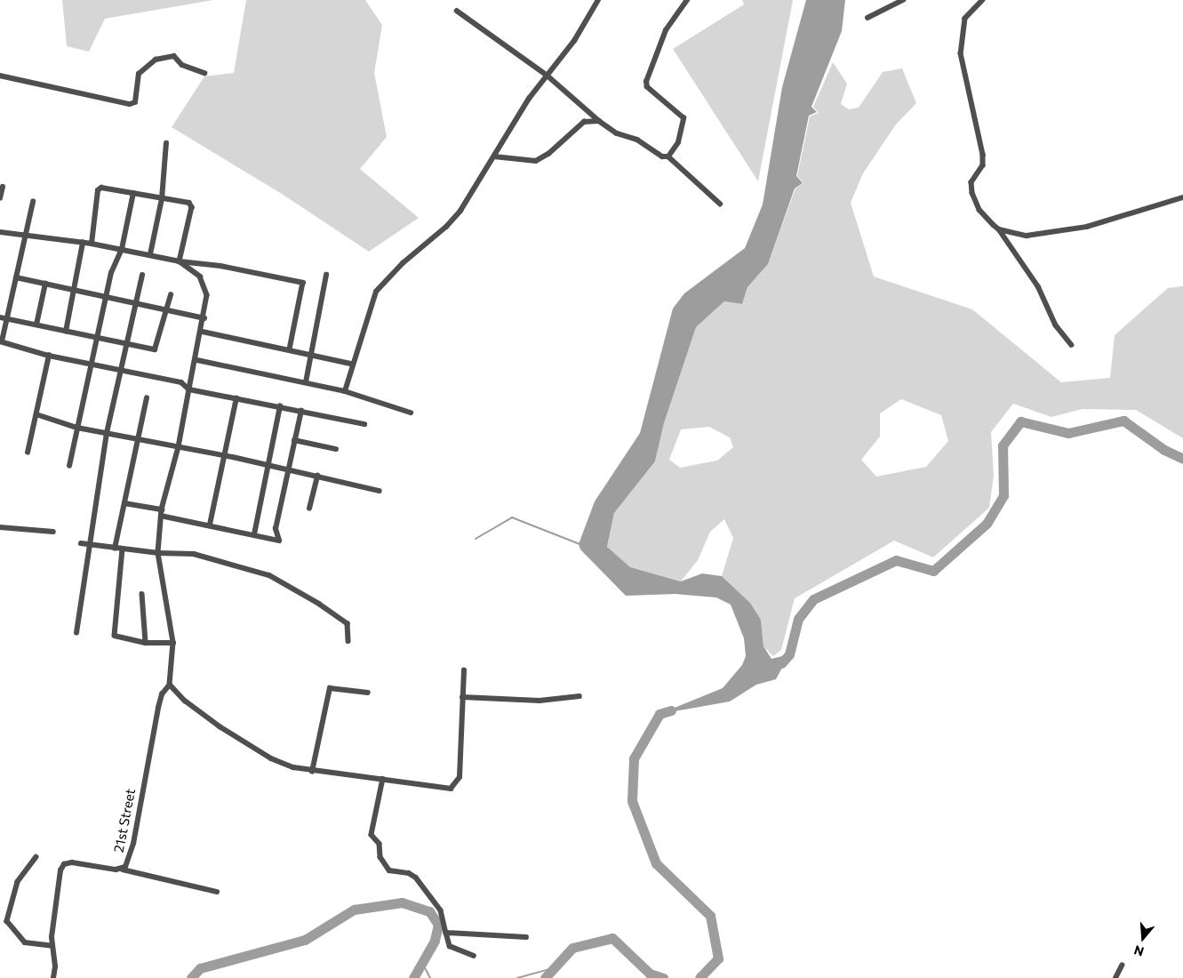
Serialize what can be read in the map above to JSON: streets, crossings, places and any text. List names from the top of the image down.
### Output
{
  "streets": {
    "street": ["21st Street"]
  },
  "north": "bottom"
}
